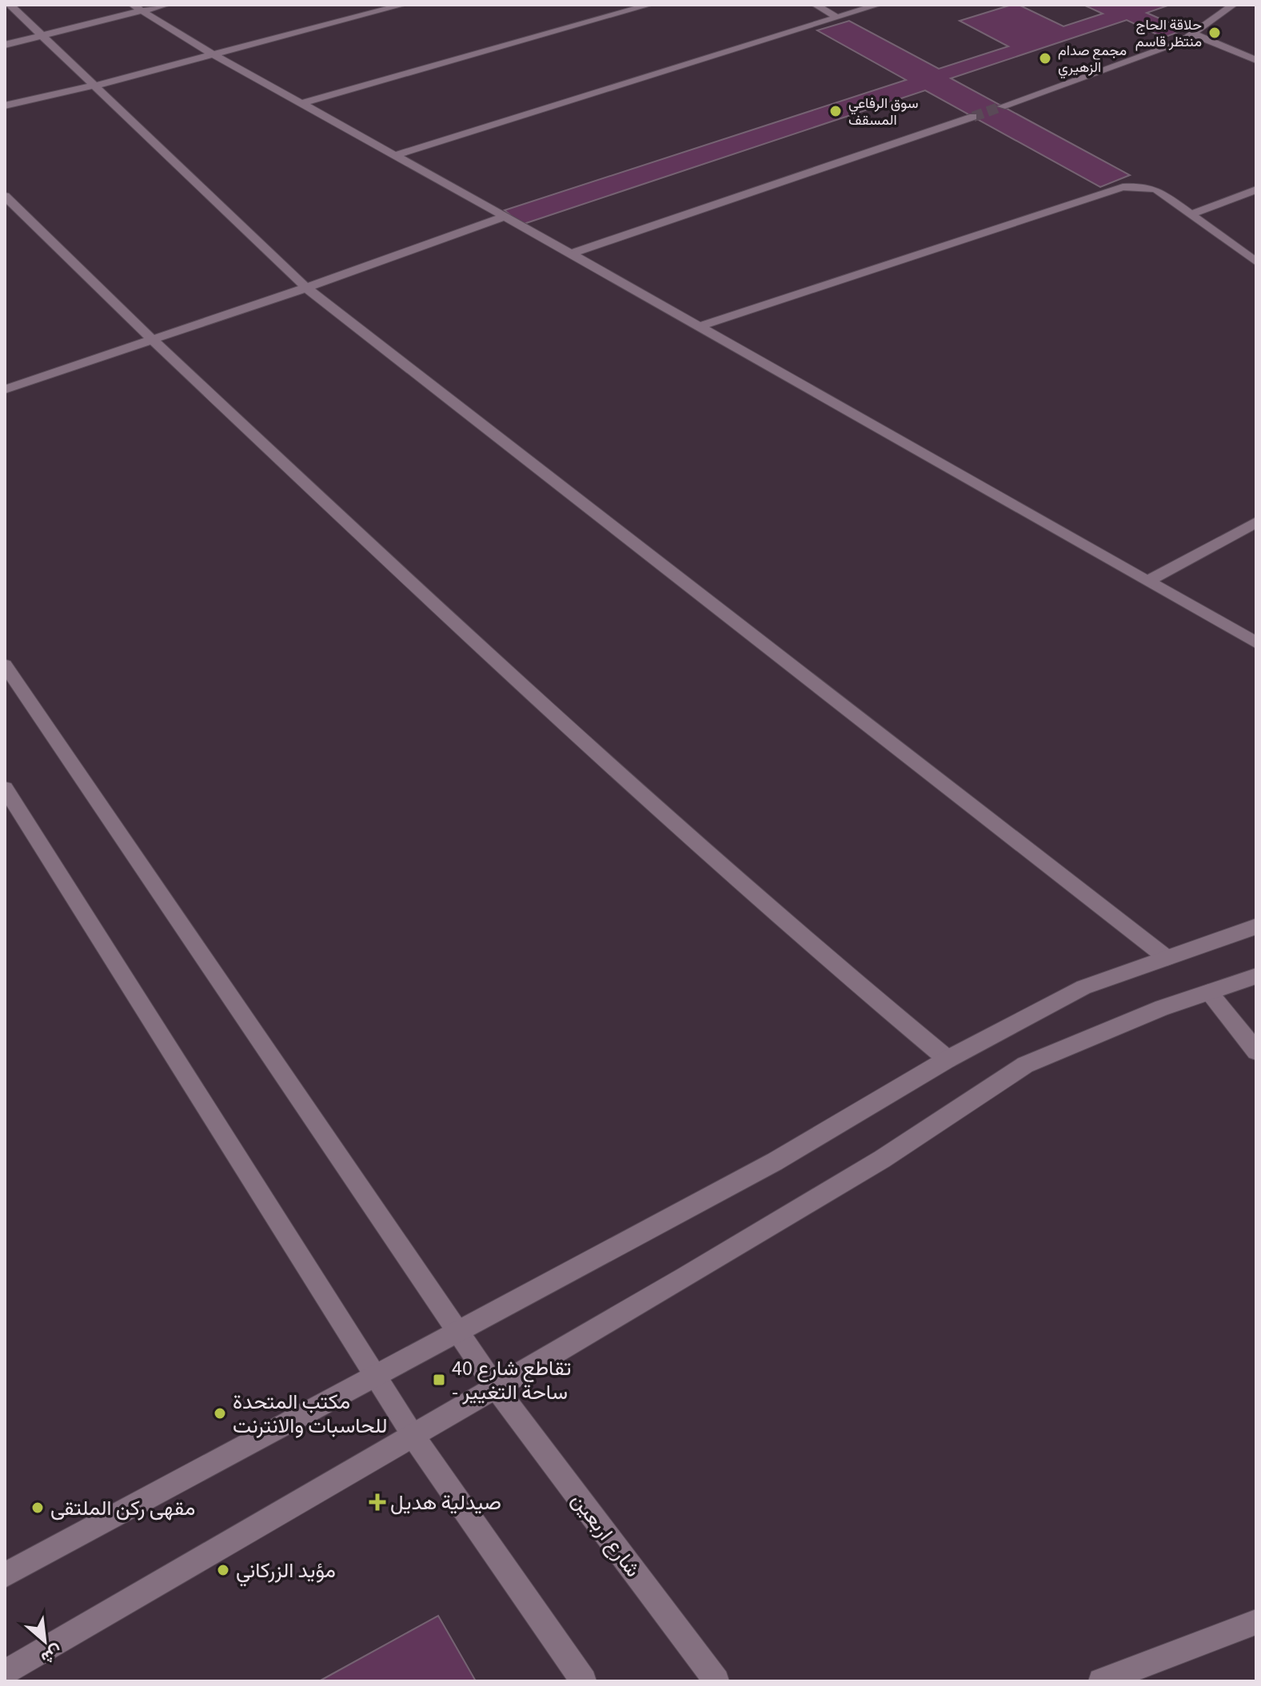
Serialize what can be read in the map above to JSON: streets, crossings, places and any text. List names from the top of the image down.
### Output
{
  "streets": {
    "street": ["شارع اربعين"]
  },
  "places": {
    "other": [
      "حلاقة الحاج منتظر قاسم",
      "مجمع صدام الزهيري",
      "سوق الرفاعي المسقف",
      "مكتب المتحدة للحاسبات والانترنت",
      "مقهى ركن الملتقى",
      "مؤيد الزركاني"
    ],
    "transit": ["تقاطع شارع 40 - ساحة التغيير"],
    "health": ["صيدلية هديل"]
  },
  "north": "bottom right"
}
